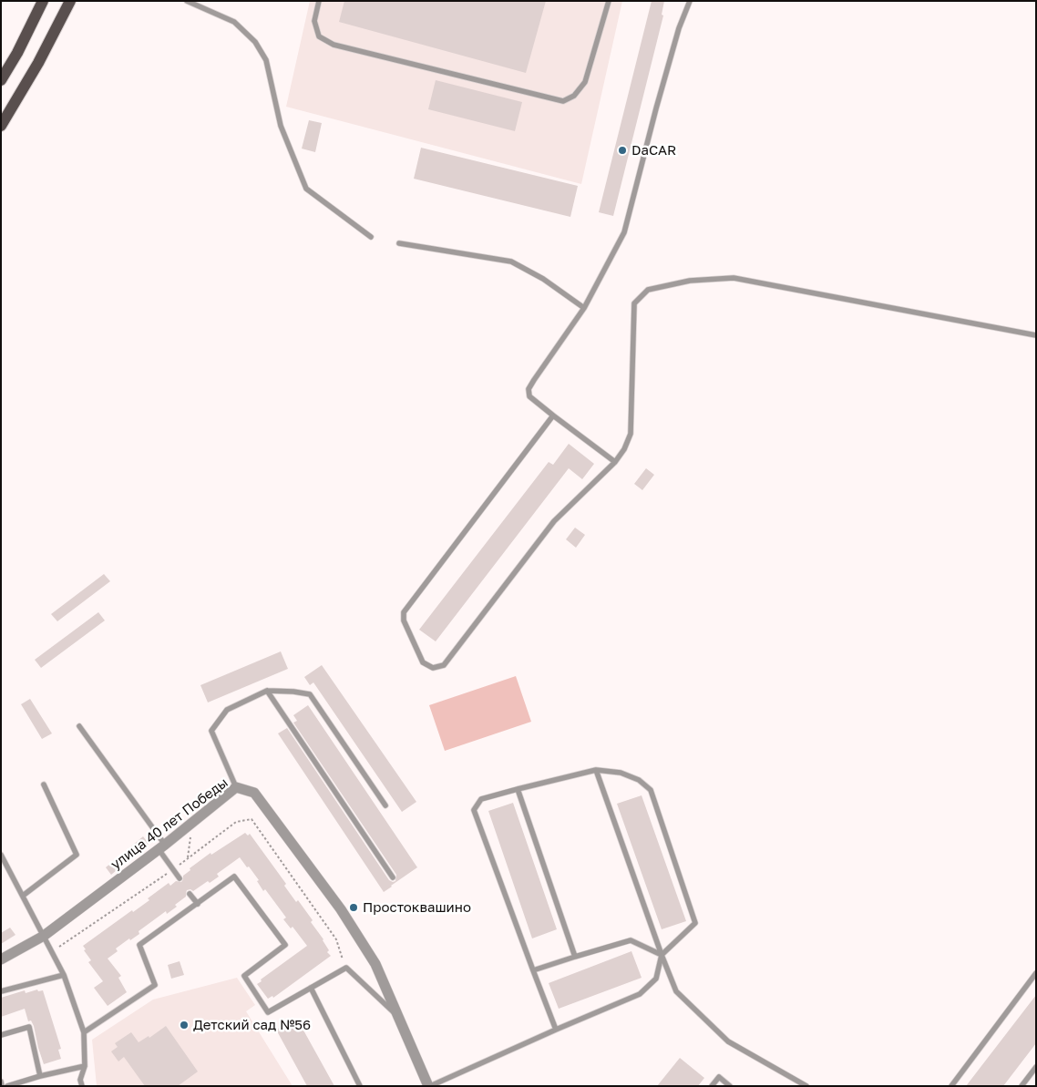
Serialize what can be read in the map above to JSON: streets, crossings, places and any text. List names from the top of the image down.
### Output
{
  "streets": {
    "street": ["улица 40 лет Победы"]
  },
  "places": ["DaCAR", "Простоквашино", "Детский сад №56"]
}
